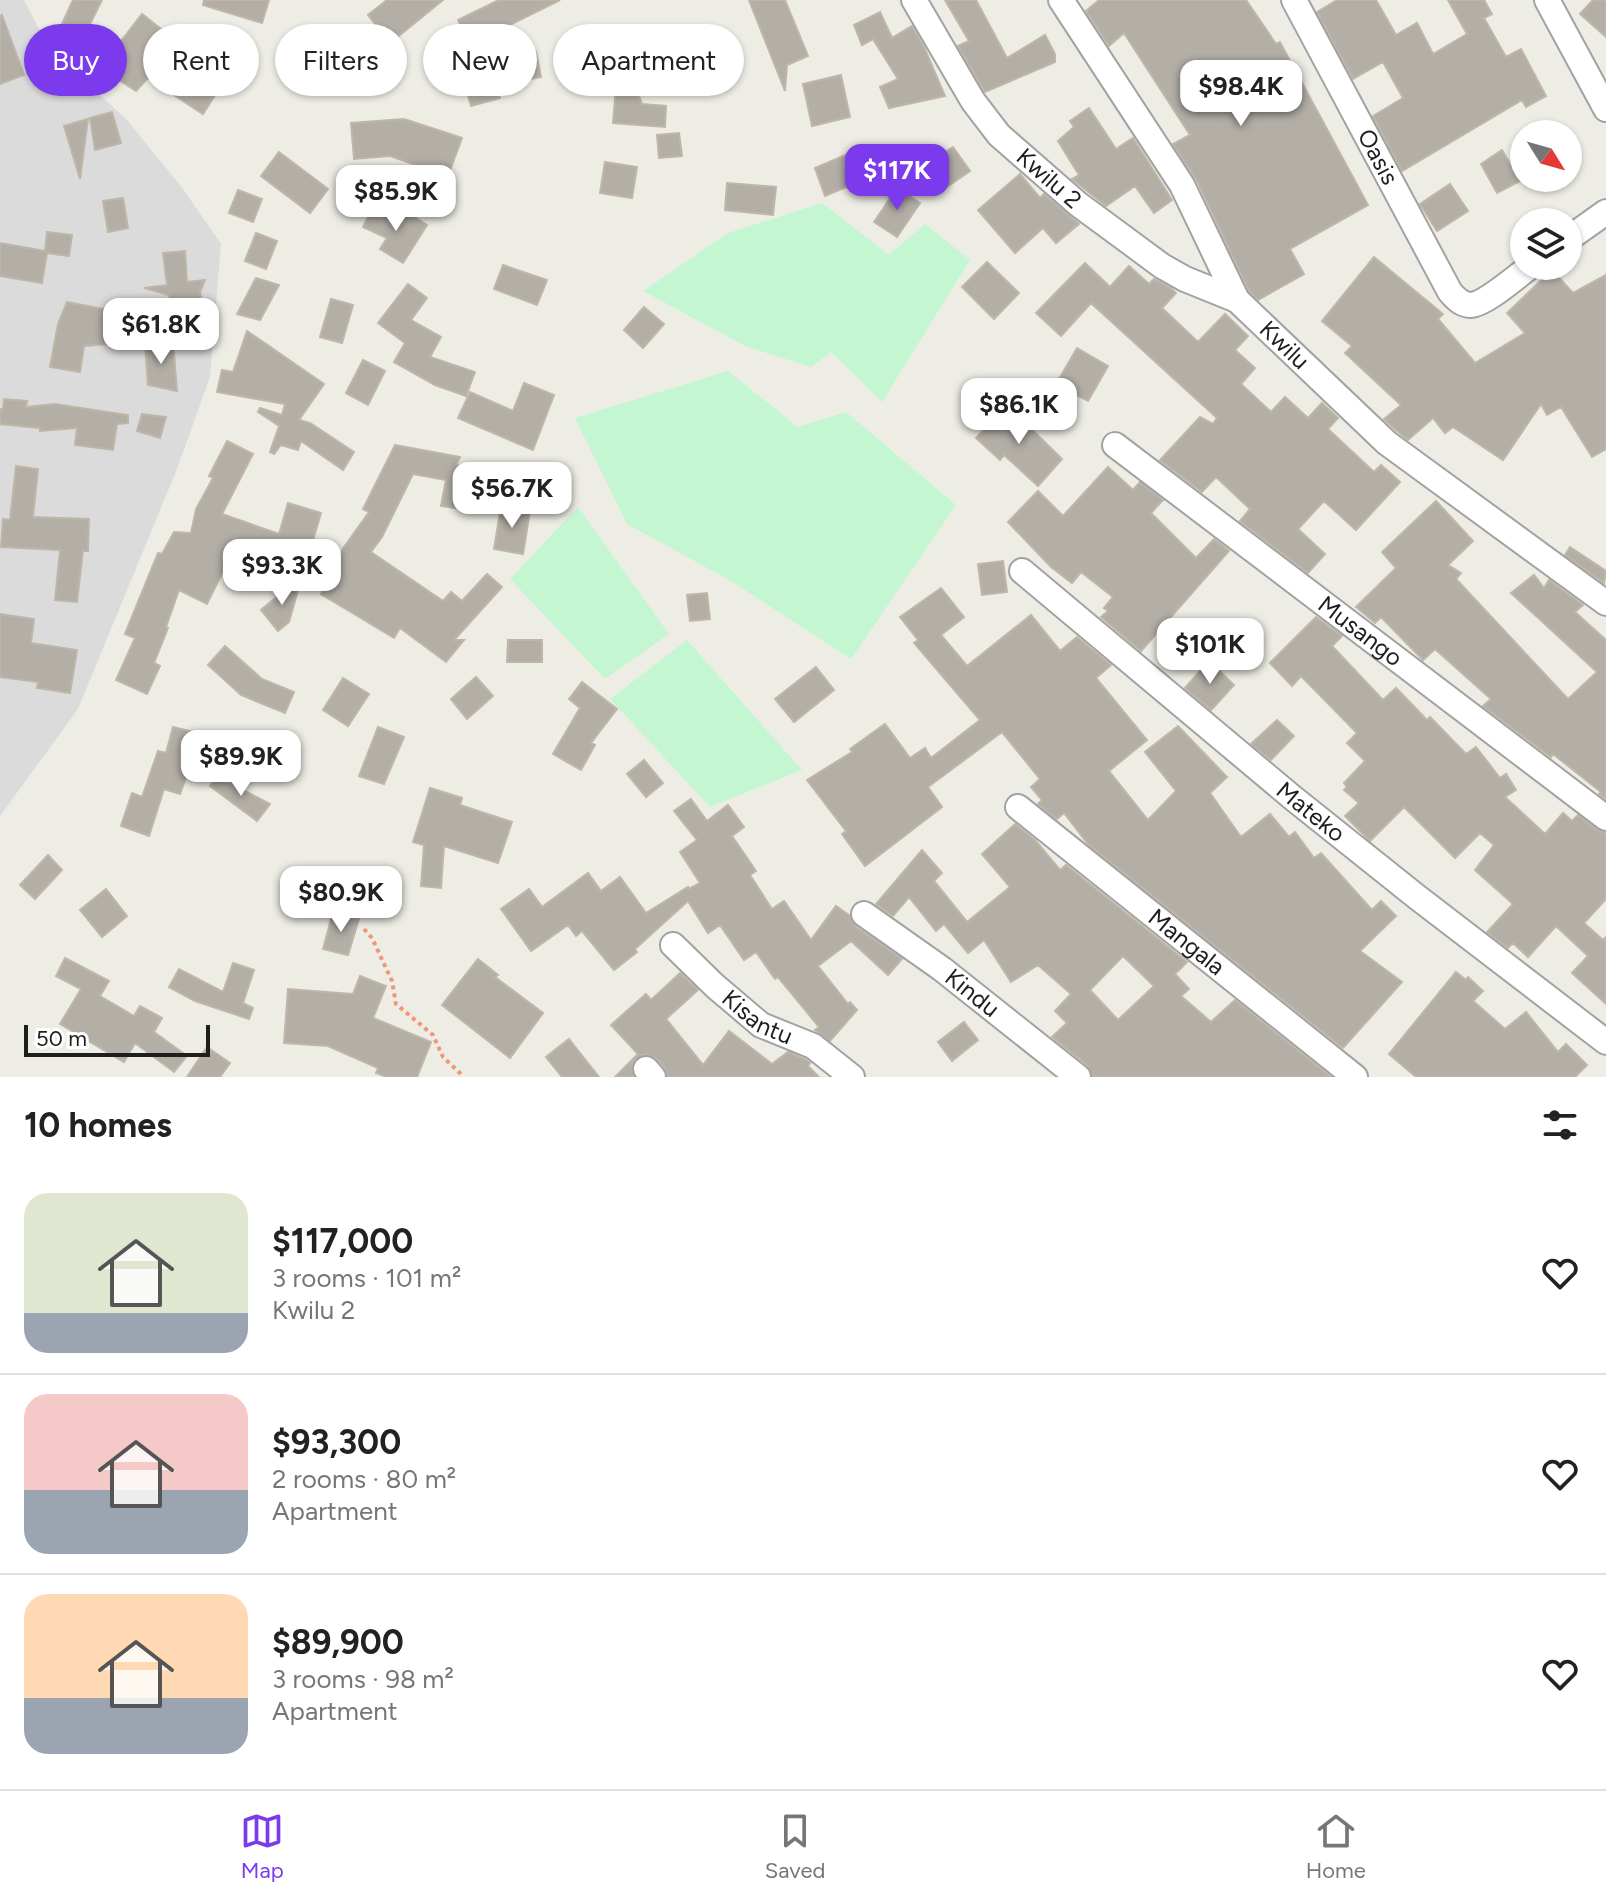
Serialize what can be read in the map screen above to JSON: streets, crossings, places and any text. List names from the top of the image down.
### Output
{
  "streets": {
    "street": [
      "Oasis",
      "Kwilu 2",
      "Kwilu",
      "Musango",
      "Mateko",
      "Mangala",
      "Kindu",
      "Kisantu"
    ]
  },
  "crossings": [
    ["Kwilu 2", "Kwilu"]
  ],
  "scale_bar": "50 m",
  "north": "bottom right",
  "page": {
    "chip": [
      "Buy",
      "Rent",
      "Filters",
      "New",
      "Apartment"
    ],
    "price": [
      "$98.4K",
      "$117K",
      "$85.9K",
      "$61.8K",
      "$86.1K",
      "$56.7K",
      "$93.3K",
      "$101K",
      "$89.9K",
      "$80.9K"
    ],
    "scale": "50 m",
    "heading": "10 homes",
    "list": [
      {
        "name": "$117,000",
        "note": "3 rooms · 101 m² · Kwilu 2"
      },
      {
        "name": "$93,300",
        "note": "2 rooms · 80 m² · Apartment"
      },
      {
        "name": "$89,900",
        "note": "3 rooms · 98 m² · Apartment"
      }
    ],
    "tabs": ["Map", "Saved", "Home"]
  }
}
